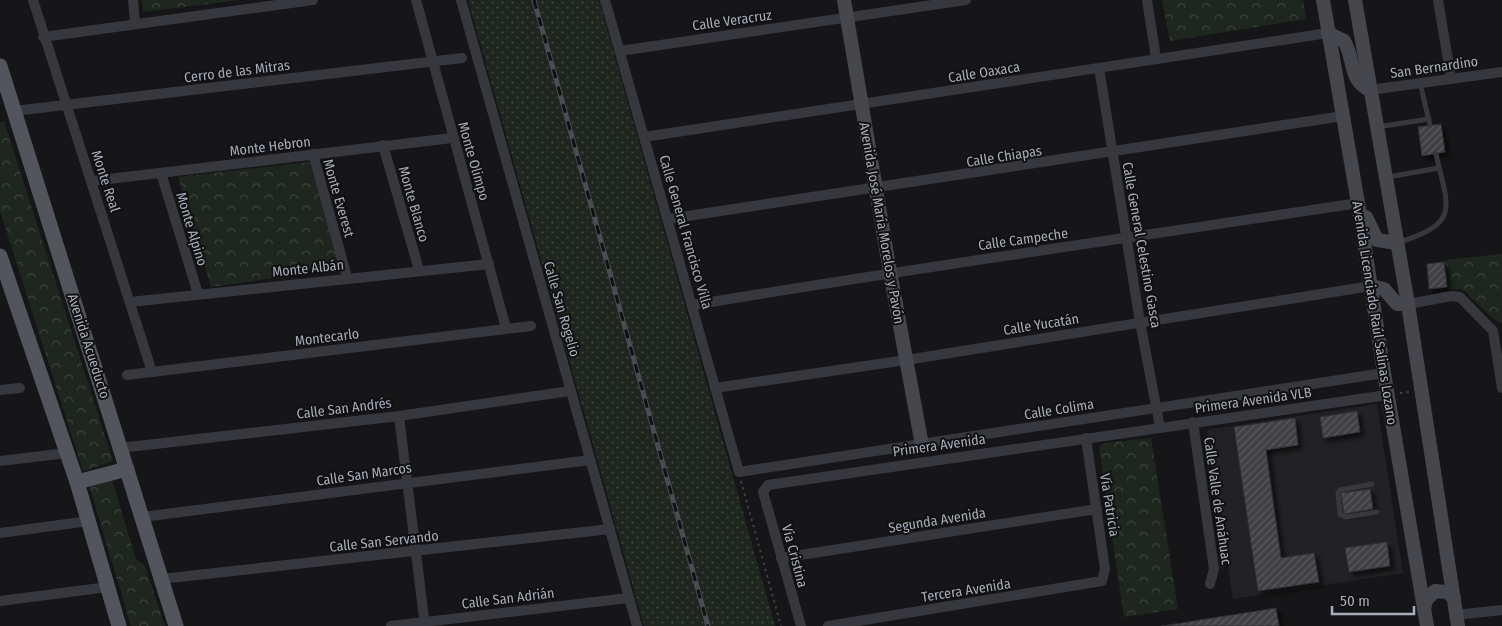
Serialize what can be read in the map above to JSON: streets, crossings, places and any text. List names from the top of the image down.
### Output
{
  "streets": {
    "main road": ["Avenida José María Morelos y Pavón", "Avenida Licenciado Raúl Salinas Lozano", "Avenida Acueducto"],
    "street": [
      "Calle Veracruz",
      "San Bernardino",
      "Cerro de las Mitras",
      "Calle Oaxaca",
      "Monte Hebron",
      "Calle Chiapas",
      "Monte Olimpo",
      "Monte Real",
      "Monte Everest",
      "Monte Blanco",
      "Monte Alpino",
      "Calle General Francisco Villa",
      "Calle Campeche",
      "Calle General Celestino Gasca",
      "Monte Albán",
      "Calle San Rogelio",
      "Calle Yucatán",
      "Montecarlo",
      "Primera Avenida VLB",
      "Calle San Andrés",
      "Calle Colima",
      "Primera Avenida",
      "Calle San Marcos",
      "Calle Valle de Anáhuac",
      "Vía Patricia",
      "Segunda Avenida",
      "Calle San Servando",
      "Vía Cristina",
      "Tercera Avenida",
      "Calle San Adrián"
    ]
  },
  "crossings": [
    ["Calle Veracruz", "Avenida José María Morelos y Pavón"],
    ["Calle Veracruz", "Calle General Francisco Villa"],
    ["Cerro de las Mitras", "Monte Olimpo"],
    ["Cerro de las Mitras", "Monte Real"],
    ["Cerro de las Mitras", "Avenida Acueducto"],
    ["Calle Oaxaca", "Avenida José María Morelos y Pavón"],
    ["Calle Oaxaca", "Calle General Francisco Villa"],
    ["Calle Oaxaca", "Calle General Celestino Gasca"],
    ["Calle Oaxaca", "Avenida Licenciado Raúl Salinas Lozano"],
    ["Monte Hebron", "Monte Olimpo"],
    ["Monte Hebron", "Monte Real"],
    ["Monte Hebron", "Monte Everest"],
    ["Monte Hebron", "Monte Blanco"],
    ["Monte Hebron", "Monte Alpino"],
    ["Calle Chiapas", "Avenida José María Morelos y Pavón"],
    ["Calle Chiapas", "Calle General Francisco Villa"],
    ["Calle Chiapas", "Calle General Celestino Gasca"],
    ["Calle Chiapas", "Avenida Licenciado Raúl Salinas Lozano"],
    ["Monte Olimpo", "Monte Albán"],
    ["Monte Olimpo", "Montecarlo"],
    ["Monte Real", "Monte Albán"],
    ["Monte Real", "Montecarlo"],
    ["Monte Everest", "Monte Albán"],
    ["Monte Blanco", "Monte Albán"],
    ["Avenida José María Morelos y Pavón", "Calle Campeche"],
    ["Avenida José María Morelos y Pavón", "Calle Yucatán"],
    ["Avenida José María Morelos y Pavón", "Calle Colima"],
    ["Monte Alpino", "Monte Albán"],
    ["Calle General Francisco Villa", "Calle Campeche"],
    ["Calle General Francisco Villa", "Calle Yucatán"],
    ["Calle General Francisco Villa", "Calle Colima"],
    ["Calle Campeche", "Calle General Celestino Gasca"],
    ["Calle Campeche", "Avenida Licenciado Raúl Salinas Lozano"],
    ["Calle General Celestino Gasca", "Calle Yucatán"],
    ["Calle General Celestino Gasca", "Primera Avenida VLB"],
    ["Calle General Celestino Gasca", "Calle Colima"],
    ["Calle San Rogelio", "Calle San Andrés"],
    ["Calle San Rogelio", "Calle San Marcos"],
    ["Calle San Rogelio", "Calle San Servando"],
    ["Calle San Rogelio", "Calle San Adrián"],
    ["Avenida Licenciado Raúl Salinas Lozano", "Calle Yucatán"],
    ["Avenida Licenciado Raúl Salinas Lozano", "Primera Avenida VLB"],
    ["Avenida Licenciado Raúl Salinas Lozano", "Calle Colima"],
    ["Avenida Acueducto", "Calle San Andrés"],
    ["Avenida Acueducto", "Calle San Marcos"],
    ["Avenida Acueducto", "Calle San Servando"],
    ["Primera Avenida VLB", "Primera Avenida"],
    ["Primera Avenida VLB", "Calle Valle de Anáhuac"],
    ["Primera Avenida", "Vía Patricia"],
    ["Primera Avenida", "Vía Cristina"],
    ["Vía Patricia", "Segunda Avenida"],
    ["Vía Patricia", "Tercera Avenida"],
    ["Segunda Avenida", "Vía Cristina"]
  ],
  "scale_bar": "50 m"
}
